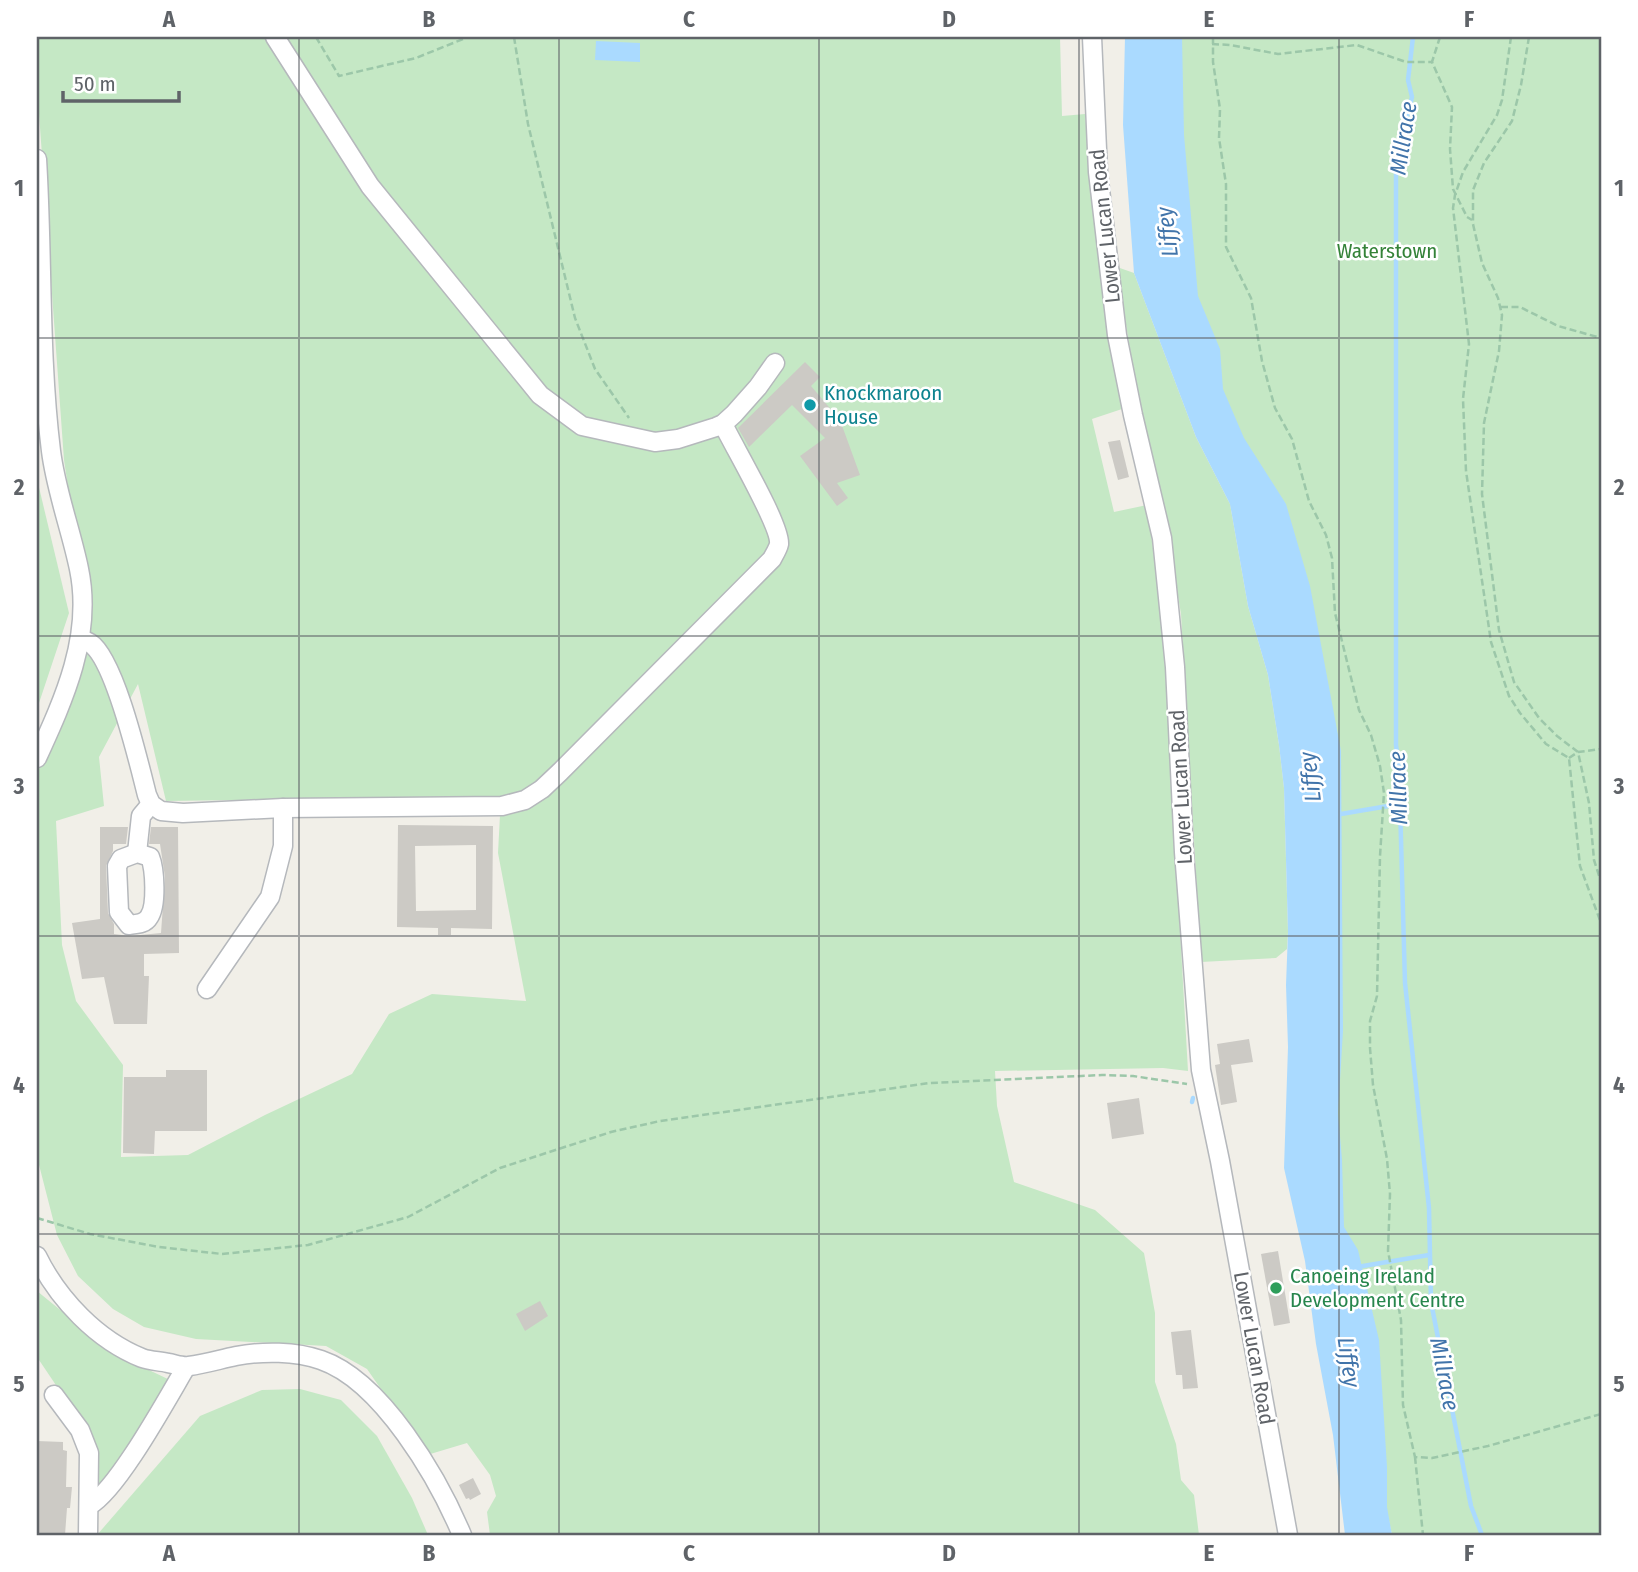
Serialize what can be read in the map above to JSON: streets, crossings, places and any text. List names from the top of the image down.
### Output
{
  "streets": {
    "street": ["Lower Lucan Road"]
  },
  "water": ["Millrace", "Liffey"],
  "parks": ["Waterstown"],
  "places": ["Knockmaroon House", "Canoeing Ireland Development Centre"],
  "scale_bar": "50 m",
  "grid": {
    "columns": [
      "A",
      "B",
      "C",
      "D",
      "E",
      "F"
    ],
    "rows": [
      "1",
      "2",
      "3",
      "4",
      "5"
    ]
  }
}
